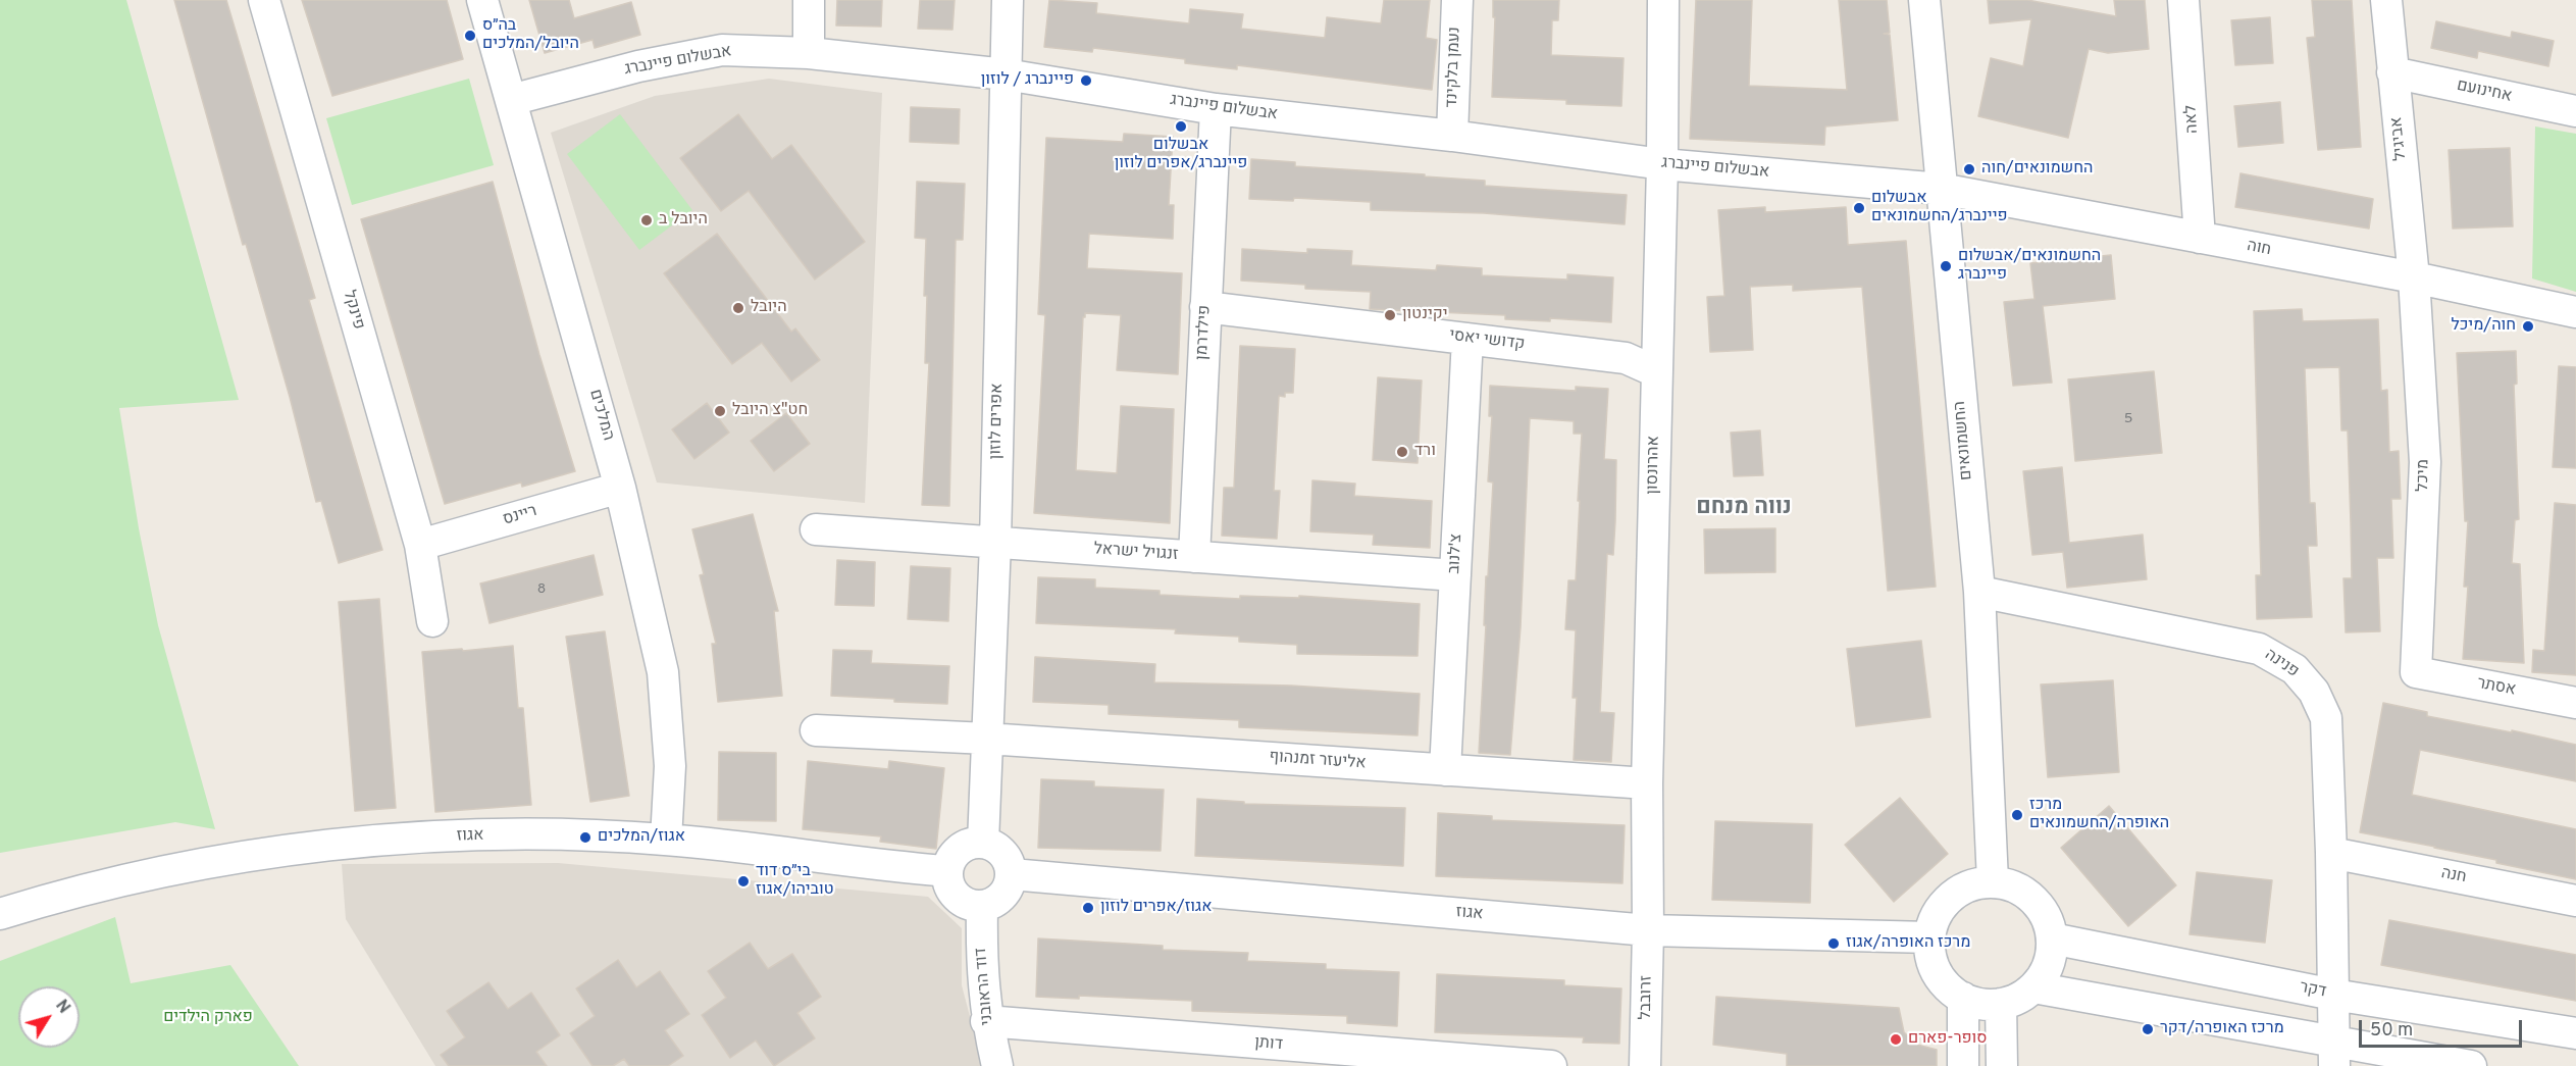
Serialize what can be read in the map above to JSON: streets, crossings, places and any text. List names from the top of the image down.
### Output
{
  "streets": {
    "street": [
      "אבשלום פיינברג",
      "נעמן בלקינד",
      "אחינועם",
      "לאה",
      "אביגיל",
      "חוה",
      "פינקל",
      "פילדרמן",
      "קדושי יאסי",
      "המלכים",
      "אפרים לוזון",
      "החשמונאים",
      "אהרונסון",
      "מיכל",
      "ריינס",
      "זנגויל ישראל",
      "צ'לנוב",
      "פנינה",
      "אסתר",
      "אליעזר זמנהוף",
      "אגוז",
      "חנה",
      "דוד הראובני",
      "דקר",
      "זרובבל",
      "דותן"
    ]
  },
  "crossings": [
    ["אבשלום פיינברג", "נעמן בלקינד"],
    ["אבשלום פיינברג", "חוה"],
    ["אבשלום פיינברג", "פילדרמן"],
    ["אבשלום פיינברג", "המלכים"],
    ["אבשלום פיינברג", "אפרים לוזון"],
    ["אבשלום פיינברג", "החשמונאים"],
    ["אבשלום פיינברג", "אהרונסון"],
    ["אחינועם", "אביגיל"],
    ["לאה", "חוה"],
    ["אביגיל", "חוה"],
    ["אביגיל", "מיכל"],
    ["חוה", "החשמונאים"],
    ["חוה", "מיכל"],
    ["פינקל", "ריינס"],
    ["פילדרמן", "קדושי יאסי"],
    ["פילדרמן", "זנגויל ישראל"],
    ["קדושי יאסי", "אהרונסון"],
    ["קדושי יאסי", "צ'לנוב"],
    ["המלכים", "ריינס"],
    ["המלכים", "אגוז"],
    ["אפרים לוזון", "זנגויל ישראל"],
    ["אפרים לוזון", "אליעזר זמנהוף"],
    ["אפרים לוזון", "אגוז"],
    ["אפרים לוזון", "דוד הראובני"],
    ["החשמונאים", "פנינה"],
    ["החשמונאים", "אגוז"],
    ["החשמונאים", "דקר"],
    ["אהרונסון", "אליעזר זמנהוף"],
    ["אהרונסון", "אגוז"],
    ["אהרונסון", "זרובבל"],
    ["מיכל", "אסתר"],
    ["זנגויל ישראל", "צ'לנוב"],
    ["צ'לנוב", "אליעזר זמנהוף"],
    ["פנינה", "חנה"],
    ["פנינה", "דקר"],
    ["אגוז", "דוד הראובני"],
    ["אגוז", "דקר"],
    ["אגוז", "זרובבל"],
    ["דוד הראובני", "דותן"]
  ],
  "districts": ["נווה מנחם"],
  "parks": ["פארק הילדים"],
  "places": [
    "בה״ס היובל/המלכים",
    "פיינברג / לוזון",
    "אבשלום פיינברג/אפרים לוזון",
    "החשמונאים/חוה",
    "אבשלום פיינברג/החשמונאים",
    "היובל ב",
    "החשמונאים/אבשלום פיינברג",
    "היובל",
    "יקינטון",
    "חוה/מיכל",
    "חט\"צ היובל",
    "ורד",
    "מרכז האופרה/החשמונאים",
    "אגוז/המלכים",
    "בי״ס דוד טוביהו/אגוז",
    "אגוז/אפרים לוזון",
    "מרכז האופרה/אגוז",
    "מרכז האופרה/דקר",
    "סופר-פארם"
  ],
  "house_numbers": ["5", "8"],
  "scale_bar": "50 m",
  "north": "top right"
}
